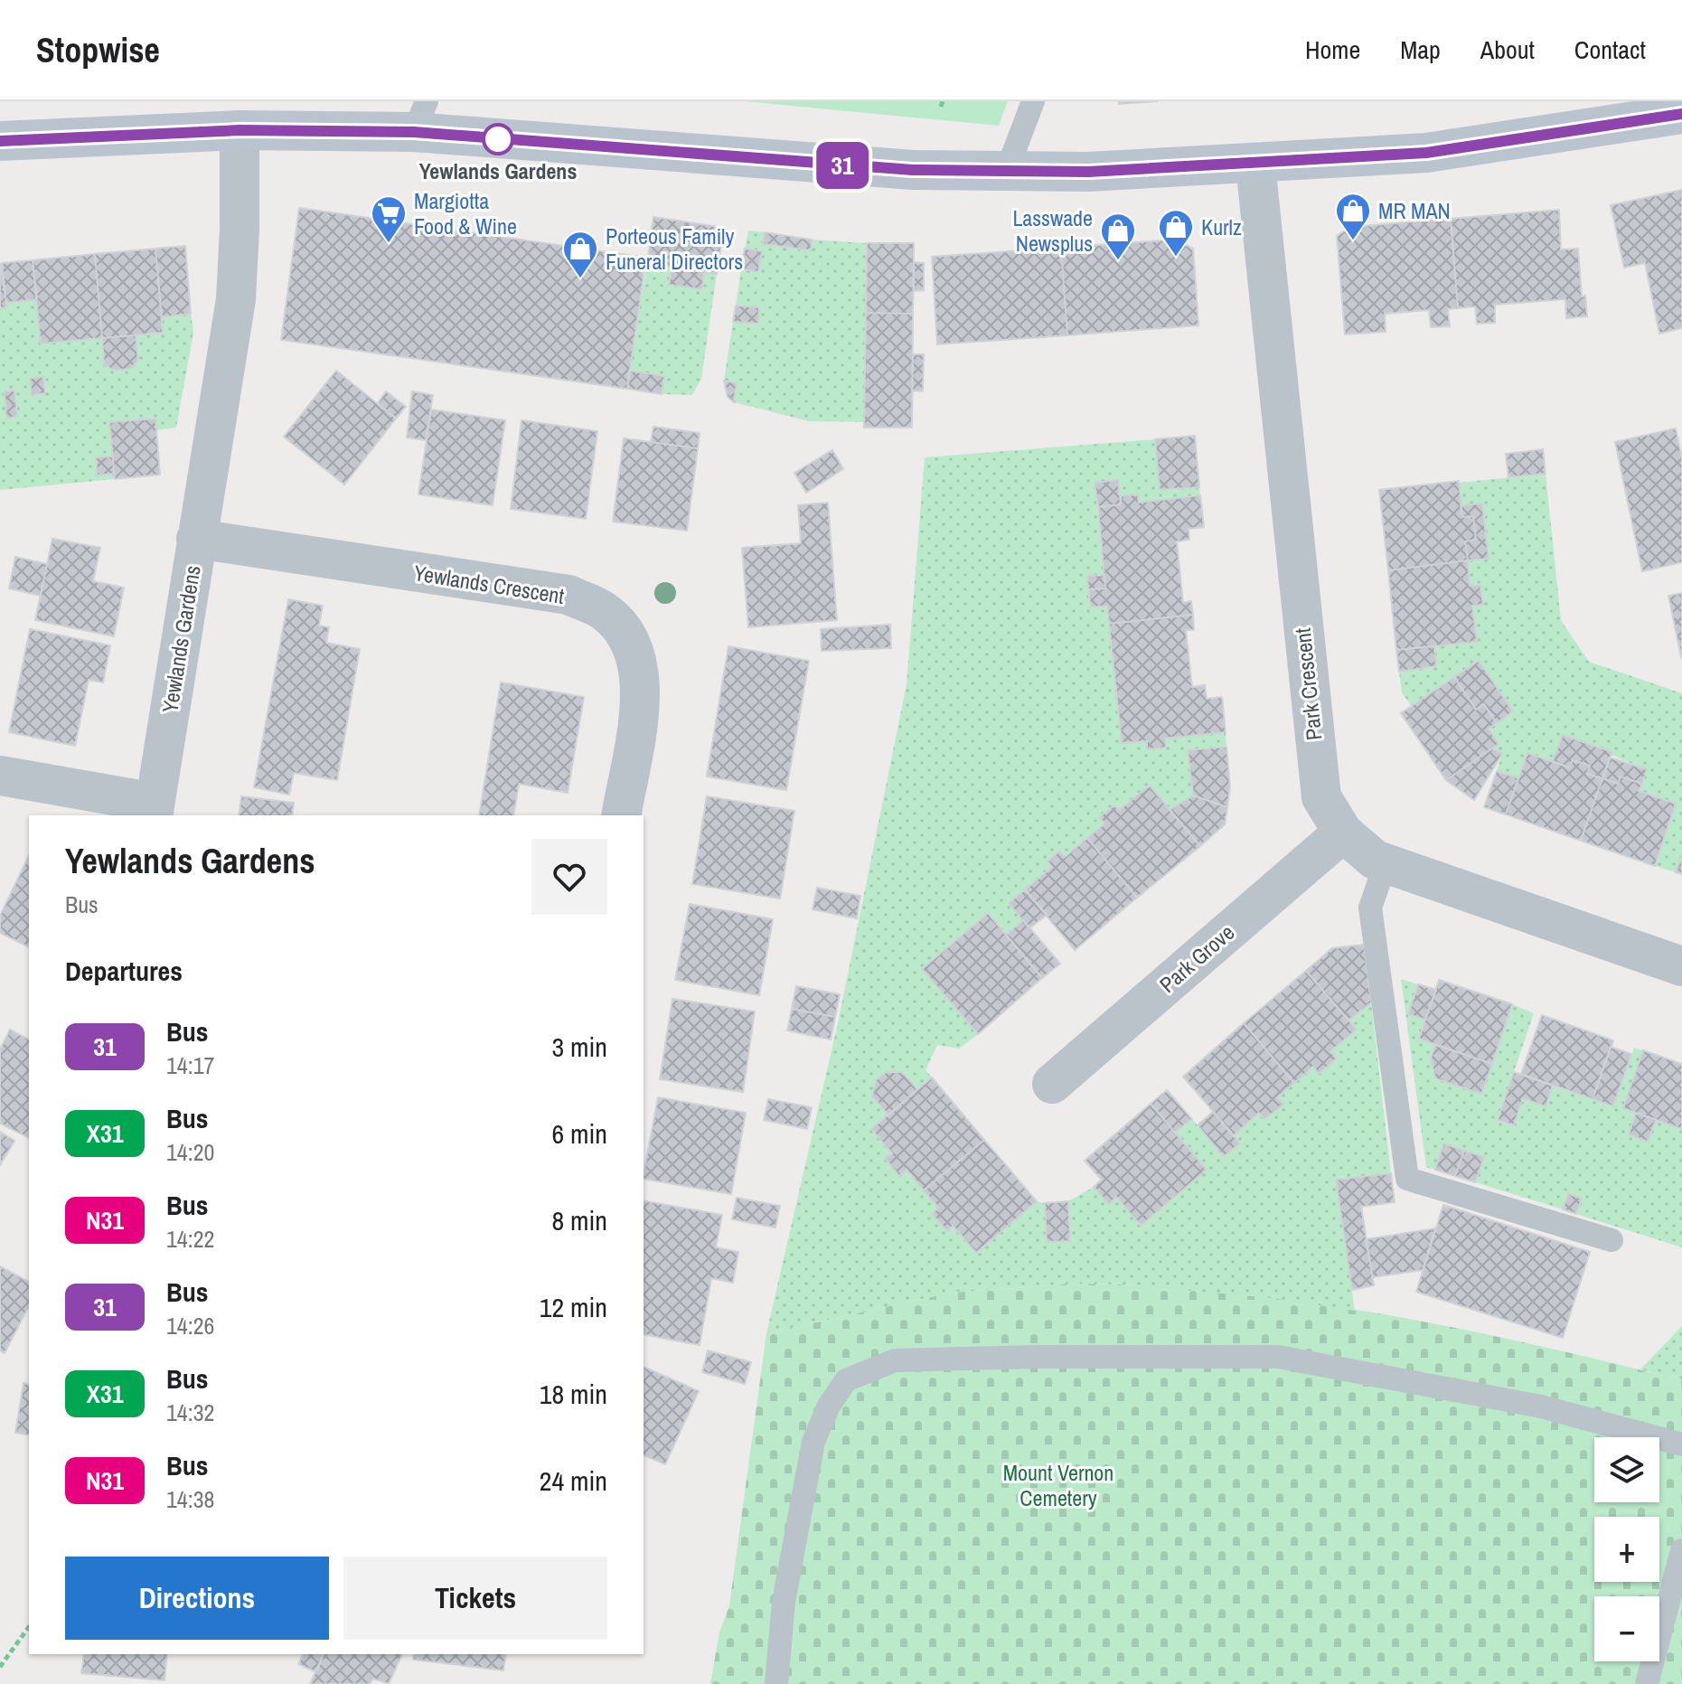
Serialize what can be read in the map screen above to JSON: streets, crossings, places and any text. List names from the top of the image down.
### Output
{
  "streets": {
    "street": [
      "Yewlands Crescent",
      "Yewlands Gardens",
      "Park Crescent",
      "Park Grove"
    ]
  },
  "crossings": [
    ["Yewlands Crescent", "Yewlands Gardens"],
    ["Park Crescent", "Park Grove"]
  ],
  "parks": ["Mount Vernon Cemetery"],
  "places": {
    "other": ["Yewlands Gardens"],
    "shop": [
      "MR MAN",
      "Kurlz",
      "Lasswade Newsplus",
      "Porteous Family Funeral Directors"
    ],
    "supermarket": ["Margiotta Food & Wine"]
  },
  "lines": ["bus line 31"],
  "page": {
    "header": "Stopwise",
    "nav": [
      "Home",
      "Map",
      "About",
      "Contact"
    ],
    "on_map": "31",
    "heading": [
      ["Yewlands Gardens", "Bus"],
      "Departures"
    ],
    "list": [
      {
        "mark": "31",
        "name": "Bus",
        "note": "14:17",
        "value": "3 min"
      },
      {
        "mark": "X31",
        "name": "Bus",
        "note": "14:20",
        "value": "6 min"
      },
      {
        "mark": "N31",
        "name": "Bus",
        "note": "14:22",
        "value": "8 min"
      },
      {
        "mark": "31",
        "name": "Bus",
        "note": "14:26",
        "value": "12 min"
      },
      {
        "mark": "X31",
        "name": "Bus",
        "note": "14:32",
        "value": "18 min"
      },
      {
        "mark": "N31",
        "name": "Bus",
        "note": "14:38",
        "value": "24 min"
      }
    ],
    "map_buttons": ["+", "−"],
    "buttons": ["Directions", "Tickets"]
  }
}
